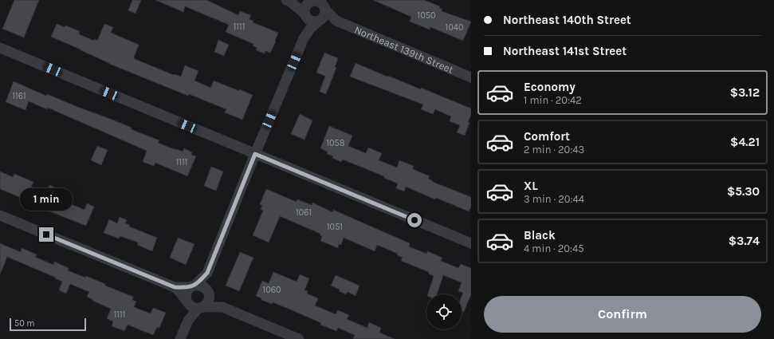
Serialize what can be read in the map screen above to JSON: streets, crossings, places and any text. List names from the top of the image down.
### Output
{
  "streets": {
    "street": ["Northeast 139th Street"]
  },
  "house_numbers": [
    "1050",
    "1111",
    "1040",
    "1161",
    "1058",
    "1111",
    "1061",
    "1051",
    "1060",
    "1111"
  ],
  "scale_bar": "50 m",
  "page": {
    "banner": ["Northeast 140th Street", "Northeast 141st Street"],
    "list": [
      {
        "name": "Economy",
        "note": "1 min · 20:42",
        "value": "$3.12"
      },
      {
        "name": "Comfort",
        "note": "2 min · 20:43",
        "value": "$4.21"
      },
      {
        "name": "XL",
        "note": "3 min · 20:44",
        "value": "$5.30"
      },
      {
        "name": "Black",
        "note": "4 min · 20:45",
        "value": "$3.74"
      }
    ],
    "bubble": "1 min",
    "buttons": "Confirm",
    "scale": "50 m"
  }
}
